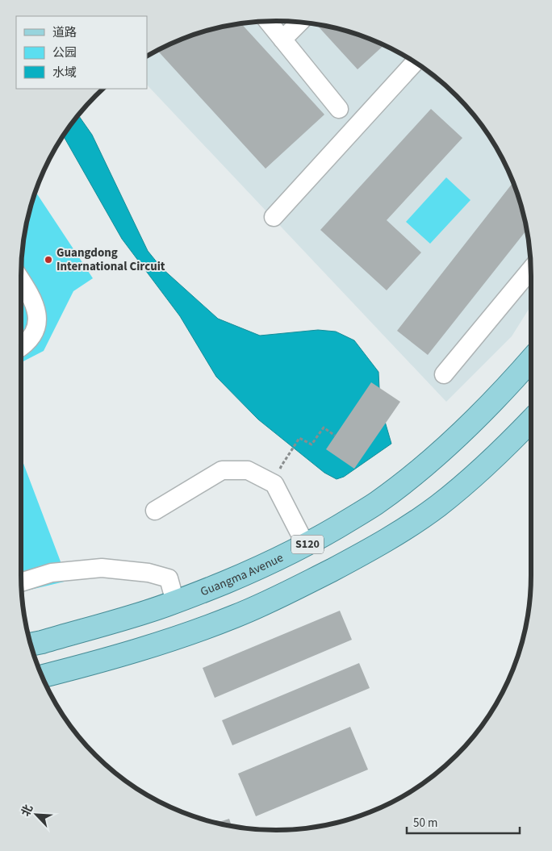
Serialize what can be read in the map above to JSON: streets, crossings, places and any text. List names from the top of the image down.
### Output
{
  "streets": {
    "main road": ["S120", "Guangma Avenue"]
  },
  "places": ["Guangdong International Circuit"],
  "legend": ["道路", "公园", "水域"],
  "scale_bar": "50 m",
  "north": "top left"
}
